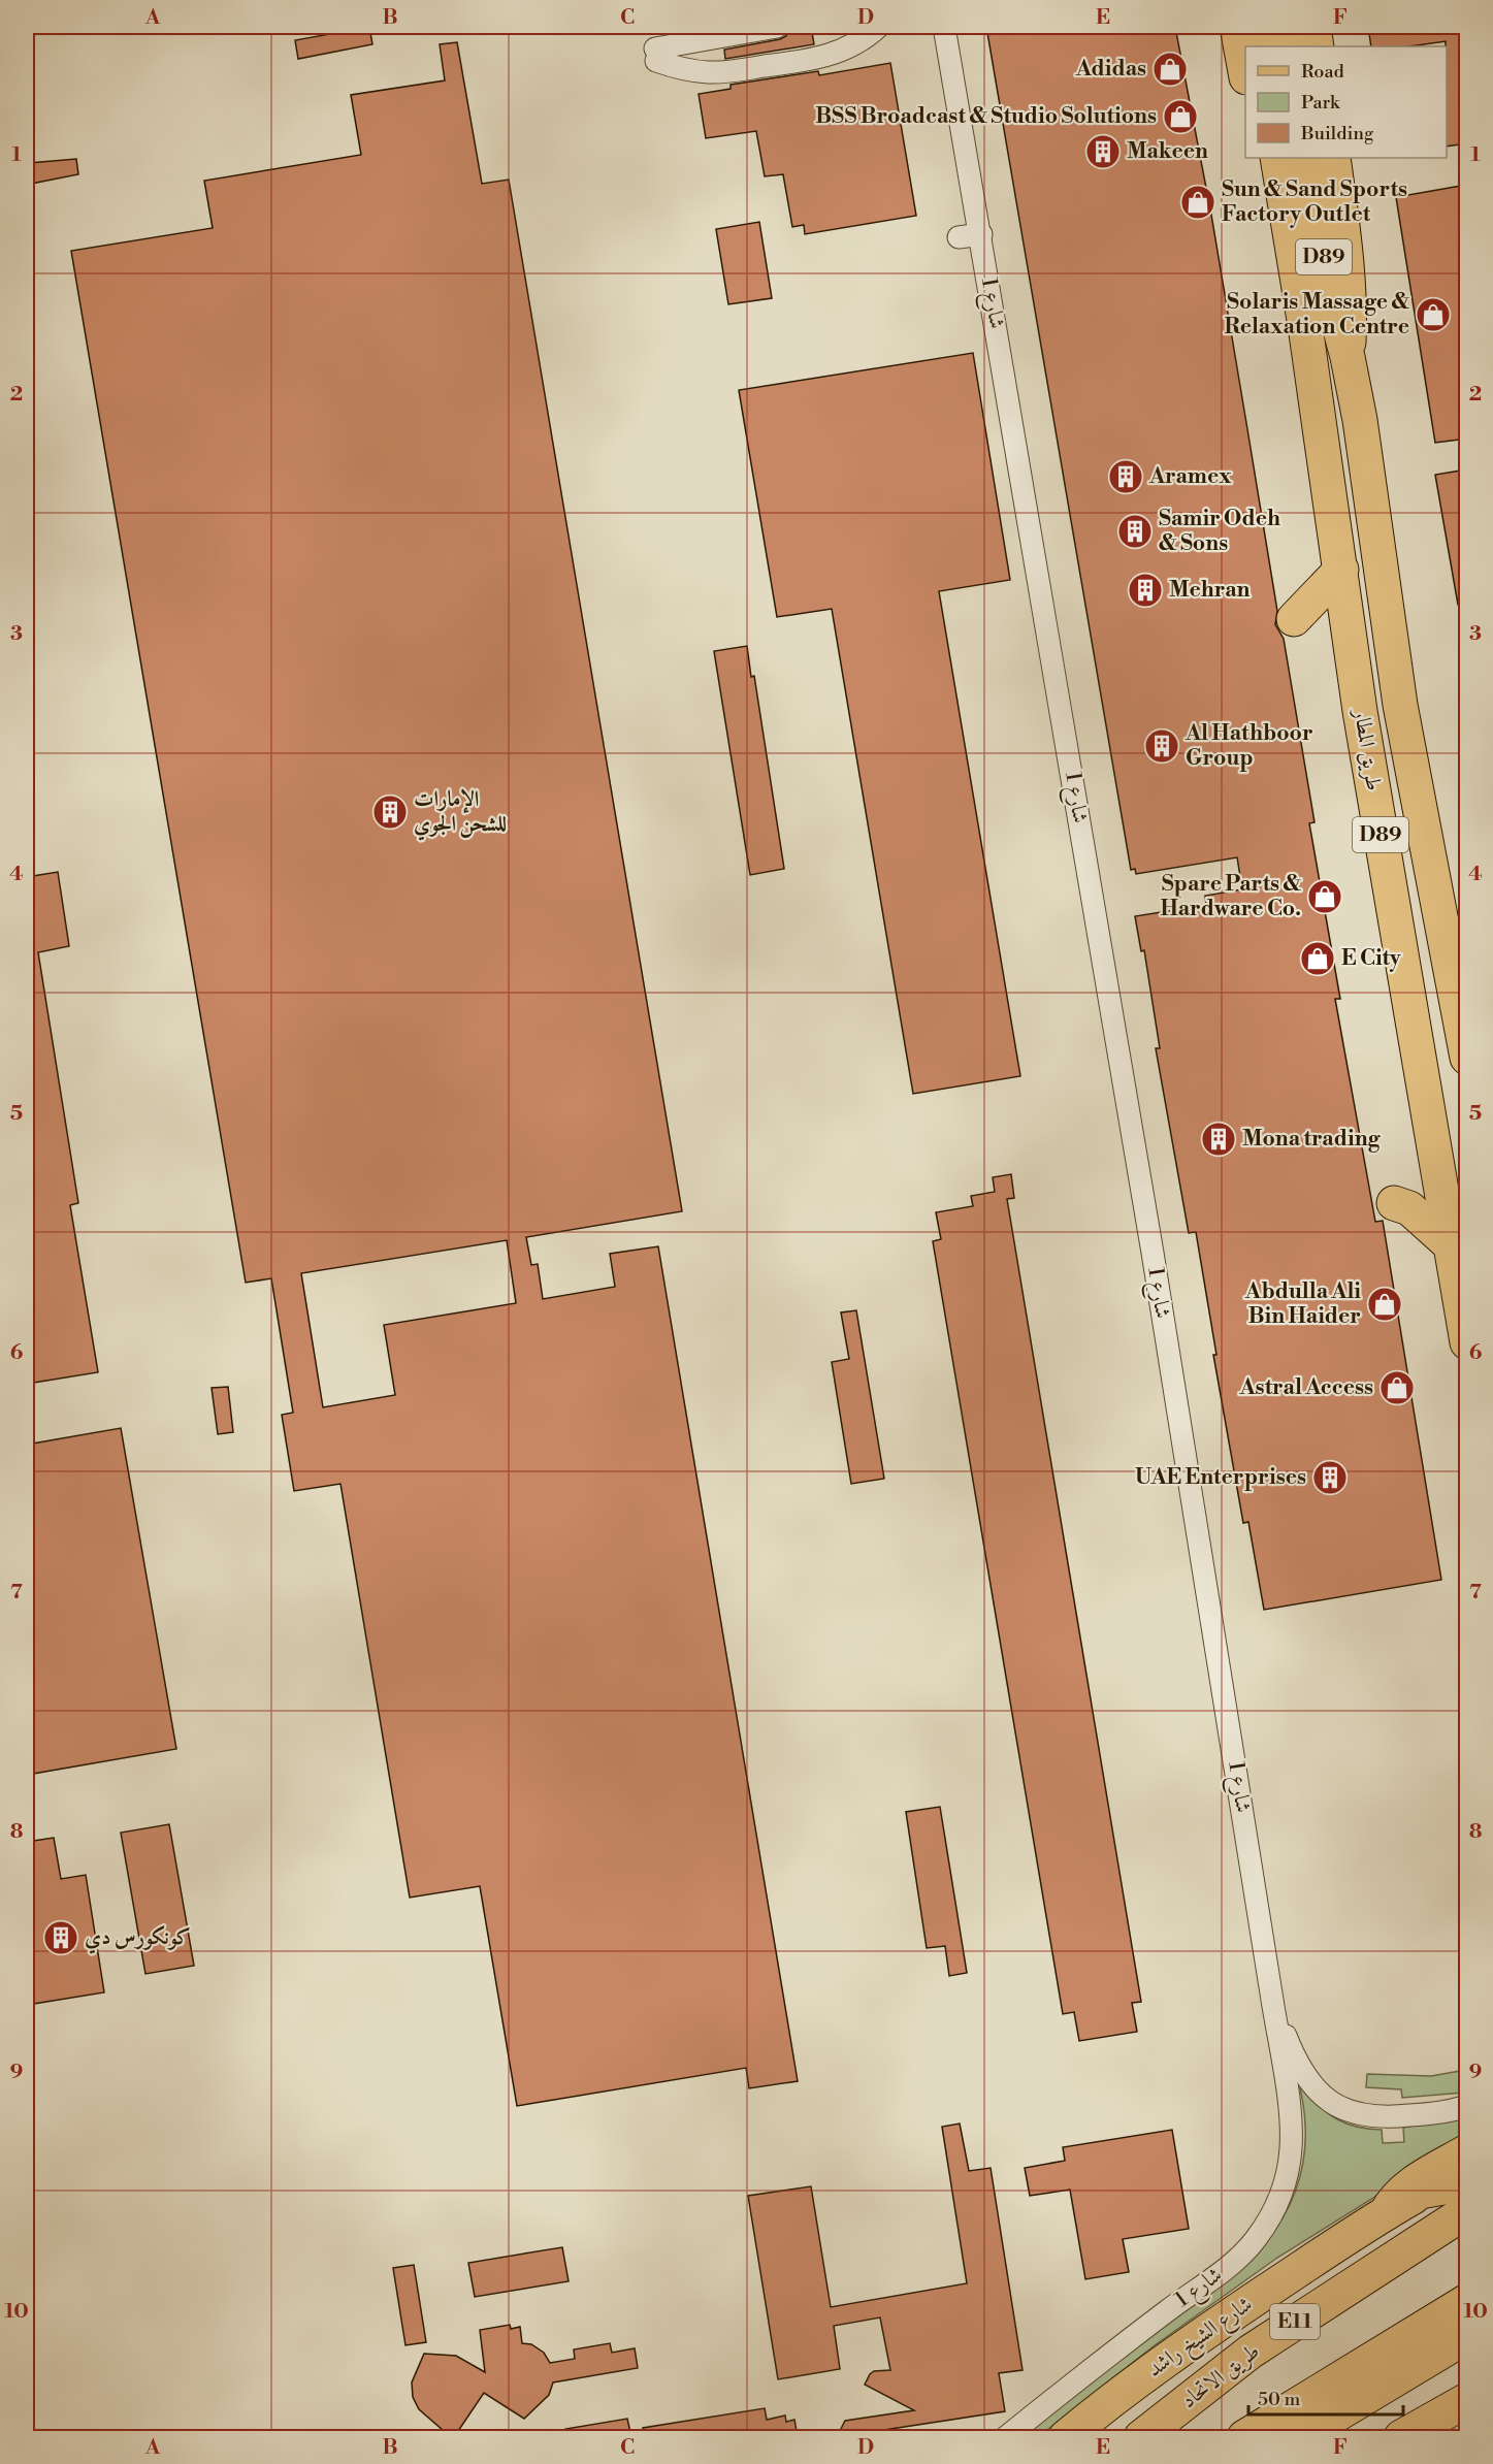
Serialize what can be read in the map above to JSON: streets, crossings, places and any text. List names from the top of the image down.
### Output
{
  "streets": {
    "main road": [
      "D89",
      "طريق المطار",
      "E11",
      "شارع الشيخ راشد",
      "طريق الاتحاد"
    ],
    "street": ["شارع 1"]
  },
  "places": {
    "shop": [
      "Adidas",
      "BSS Broadcast & Studio Solutions",
      "Sun & Sand Sports Factory Outlet",
      "Solaris Massage & Relaxation Centre",
      "Spare Parts & Hardware Co.",
      "E City",
      "Abdulla Ali Bin Haider",
      "Astral Access"
    ],
    "building": [
      "Makeen",
      "Aramex",
      "Samir Odeh & Sons",
      "Mehran",
      "Al Hathboor Group",
      "الإمارات للشحن الجوي",
      "Mona trading",
      "UAE Enterprises",
      "كونكورس دي"
    ]
  },
  "legend": ["Road", "Park", "Building"],
  "scale_bar": "50 m",
  "grid": {
    "columns": [
      "A",
      "B",
      "C",
      "D",
      "E",
      "F"
    ],
    "rows": [
      "1",
      "2",
      "3",
      "4",
      "5",
      "6",
      "7",
      "8",
      "9",
      "10"
    ]
  }
}
